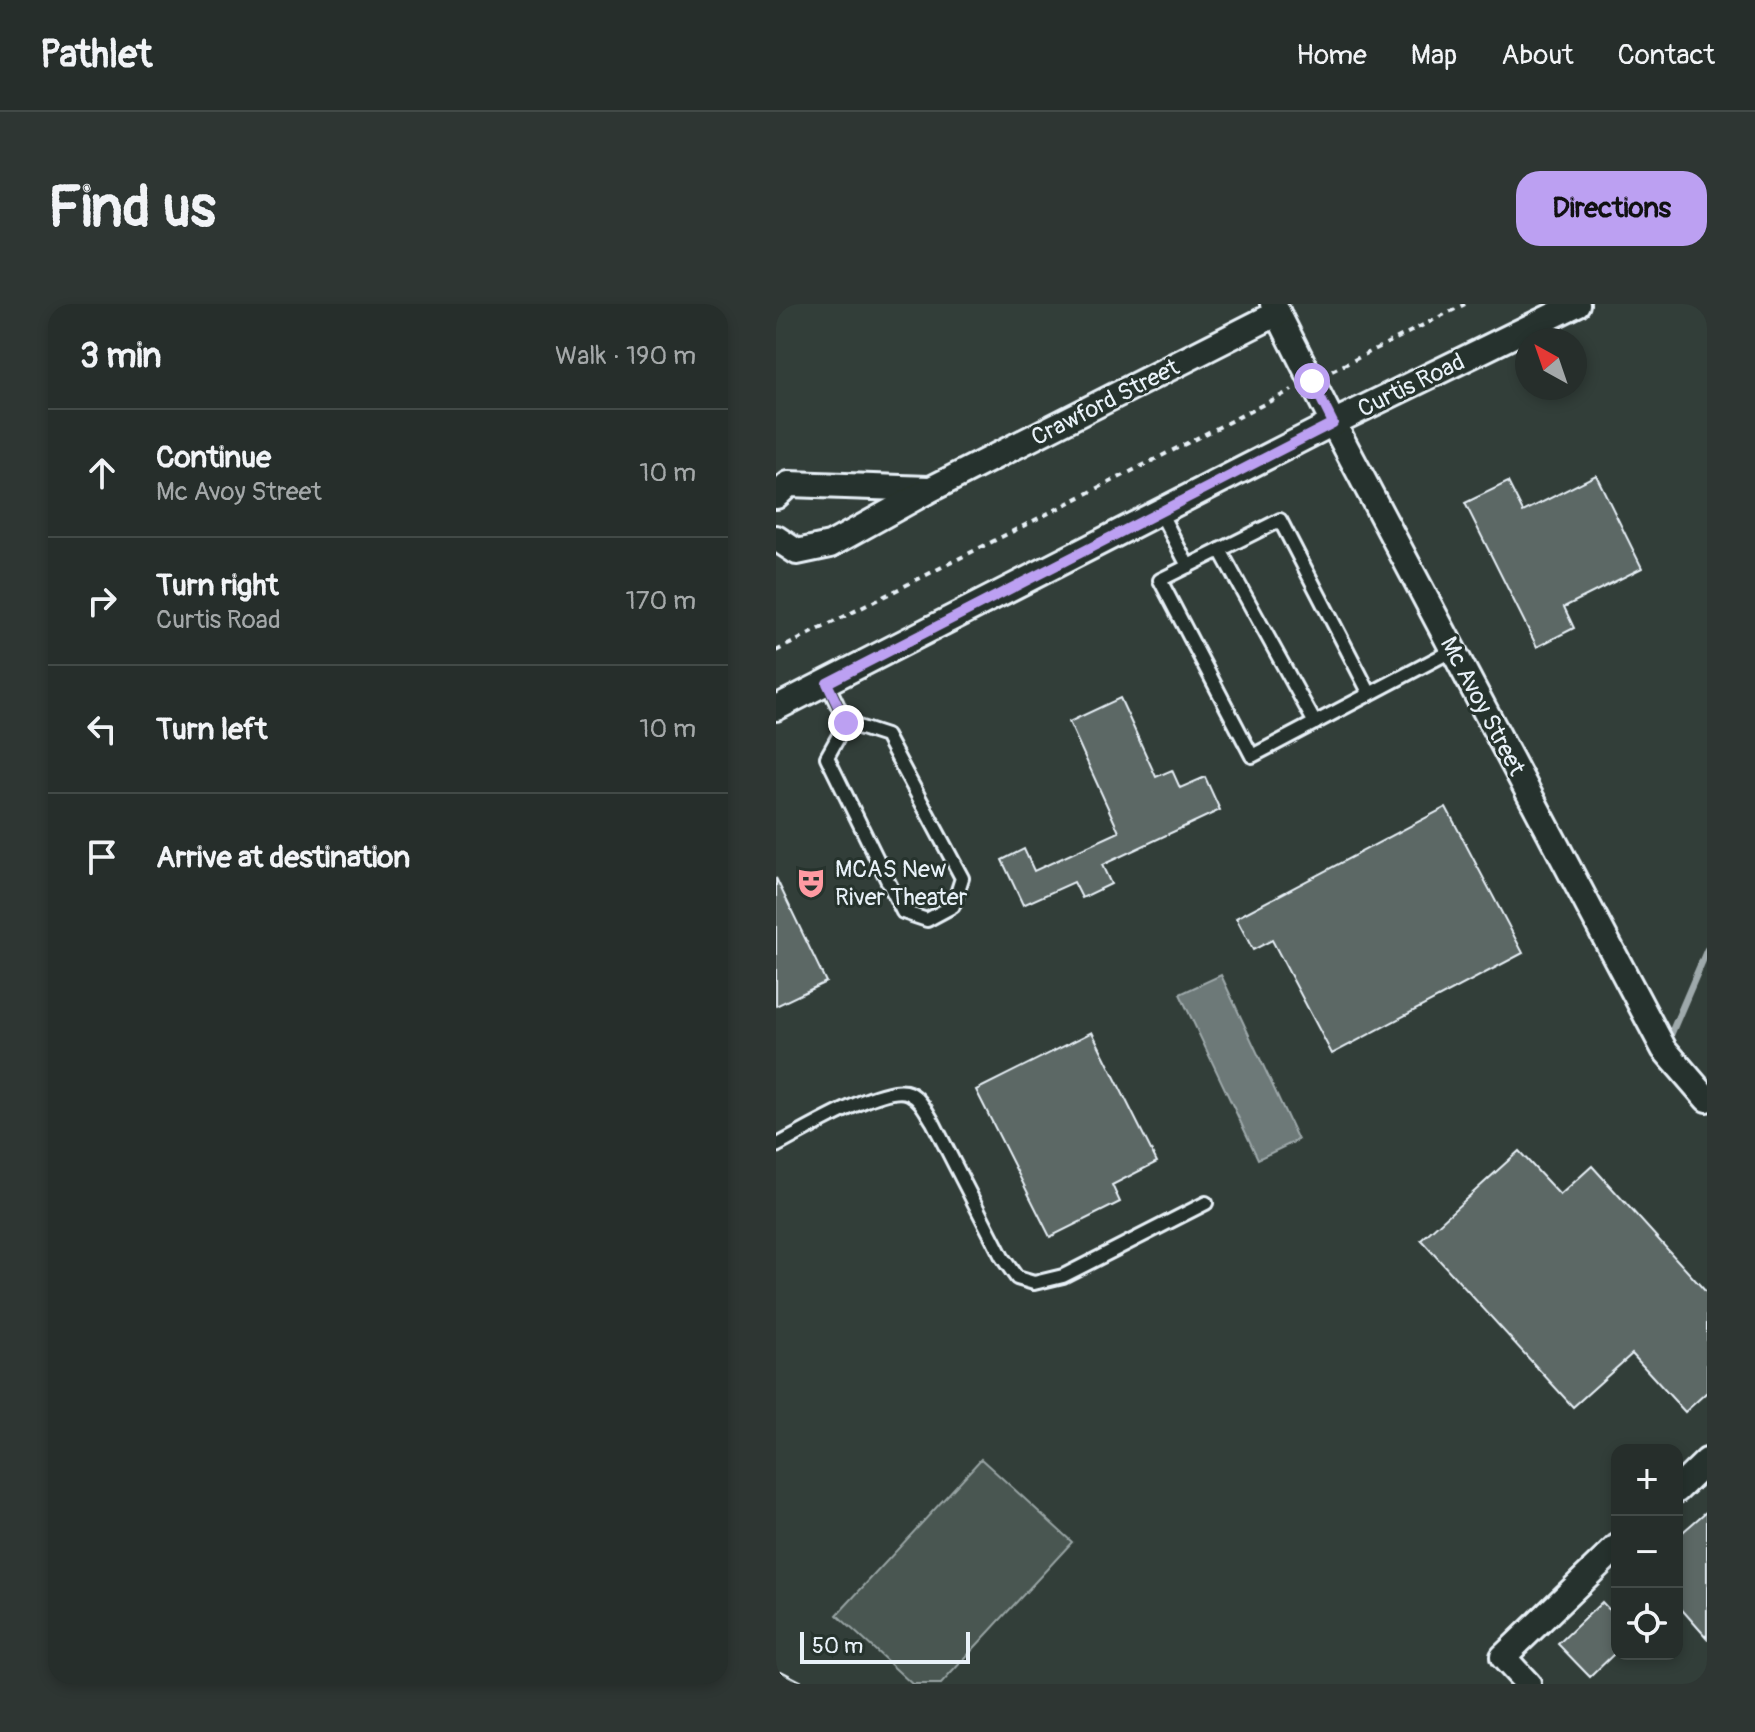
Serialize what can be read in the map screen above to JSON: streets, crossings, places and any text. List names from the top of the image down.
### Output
{
  "streets": {
    "street": ["Curtis Road", "Crawford Street", "Mc Avoy Street"]
  },
  "crossings": [
    ["Curtis Road", "Mc Avoy Street"],
    ["Crawford Street", "Mc Avoy Street"]
  ],
  "places": {
    "theatre": ["MCAS New River Theater"]
  },
  "scale_bar": "50 m",
  "north": "top left",
  "page": {
    "header": "Pathlet",
    "nav": [
      "Home",
      "Map",
      "About",
      "Contact"
    ],
    "buttons": "Directions",
    "title": "Find us",
    "heading": ["3 min", "Walk · 190 m"],
    "list": [
      ["Continue", "Mc Avoy Street", "10 m"],
      ["Turn right", "Curtis Road", "170 m"],
      ["Turn left", "10 m"],
      "Arrive at destination"
    ],
    "map_buttons": ["+", "−"],
    "scale": "50 m"
  }
}
